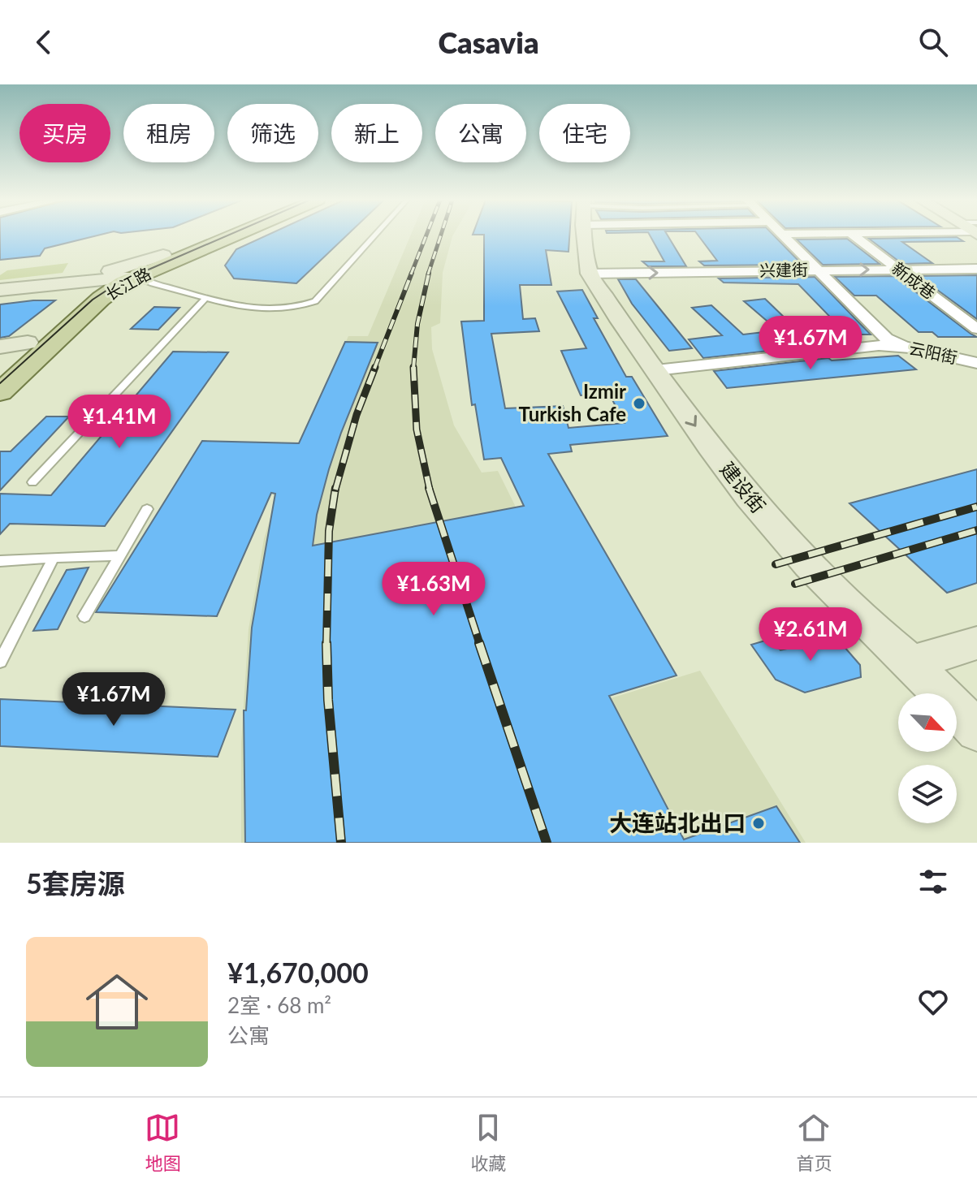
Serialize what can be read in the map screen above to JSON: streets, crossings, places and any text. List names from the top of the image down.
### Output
{
  "streets": {
    "main road": ["长江路", "建设街"],
    "street": ["兴建街", "新成巷", "云阳街"]
  },
  "crossings": [
    ["兴建街", "新成巷"],
    ["兴建街", "建设街"],
    ["云阳街", "建设街"]
  ],
  "one_way": ["兴建街", "建设街"],
  "places": ["Izmir Turkish Cafe", "大连站北出口"],
  "north": "bottom right",
  "page": {
    "header": "Casavia",
    "chip": [
      "买房",
      "租房",
      "筛选",
      "新上",
      "公寓",
      "住宅"
    ],
    "price": [
      "¥1.67M",
      "¥1.41M",
      "¥1.63M",
      "¥2.61M",
      "¥1.67M"
    ],
    "heading": "5套房源",
    "list": [
      {
        "name": "¥1,670,000",
        "note": "2室 · 68 m² · 公寓"
      }
    ],
    "tabs": ["地图", "收藏", "首页"]
  }
}
